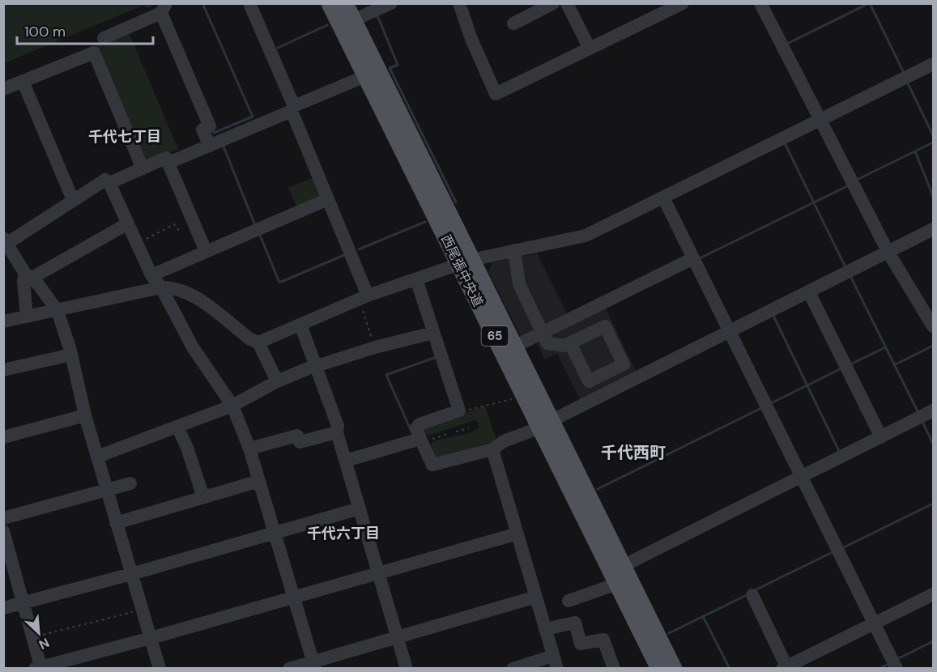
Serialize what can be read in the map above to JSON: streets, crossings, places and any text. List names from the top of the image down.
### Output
{
  "streets": {
    "main road": ["西尾張中央道", "65"]
  },
  "districts": ["千代七丁目", "千代西町", "千代六丁目"],
  "scale_bar": "100 m",
  "north": "bottom right"
}
